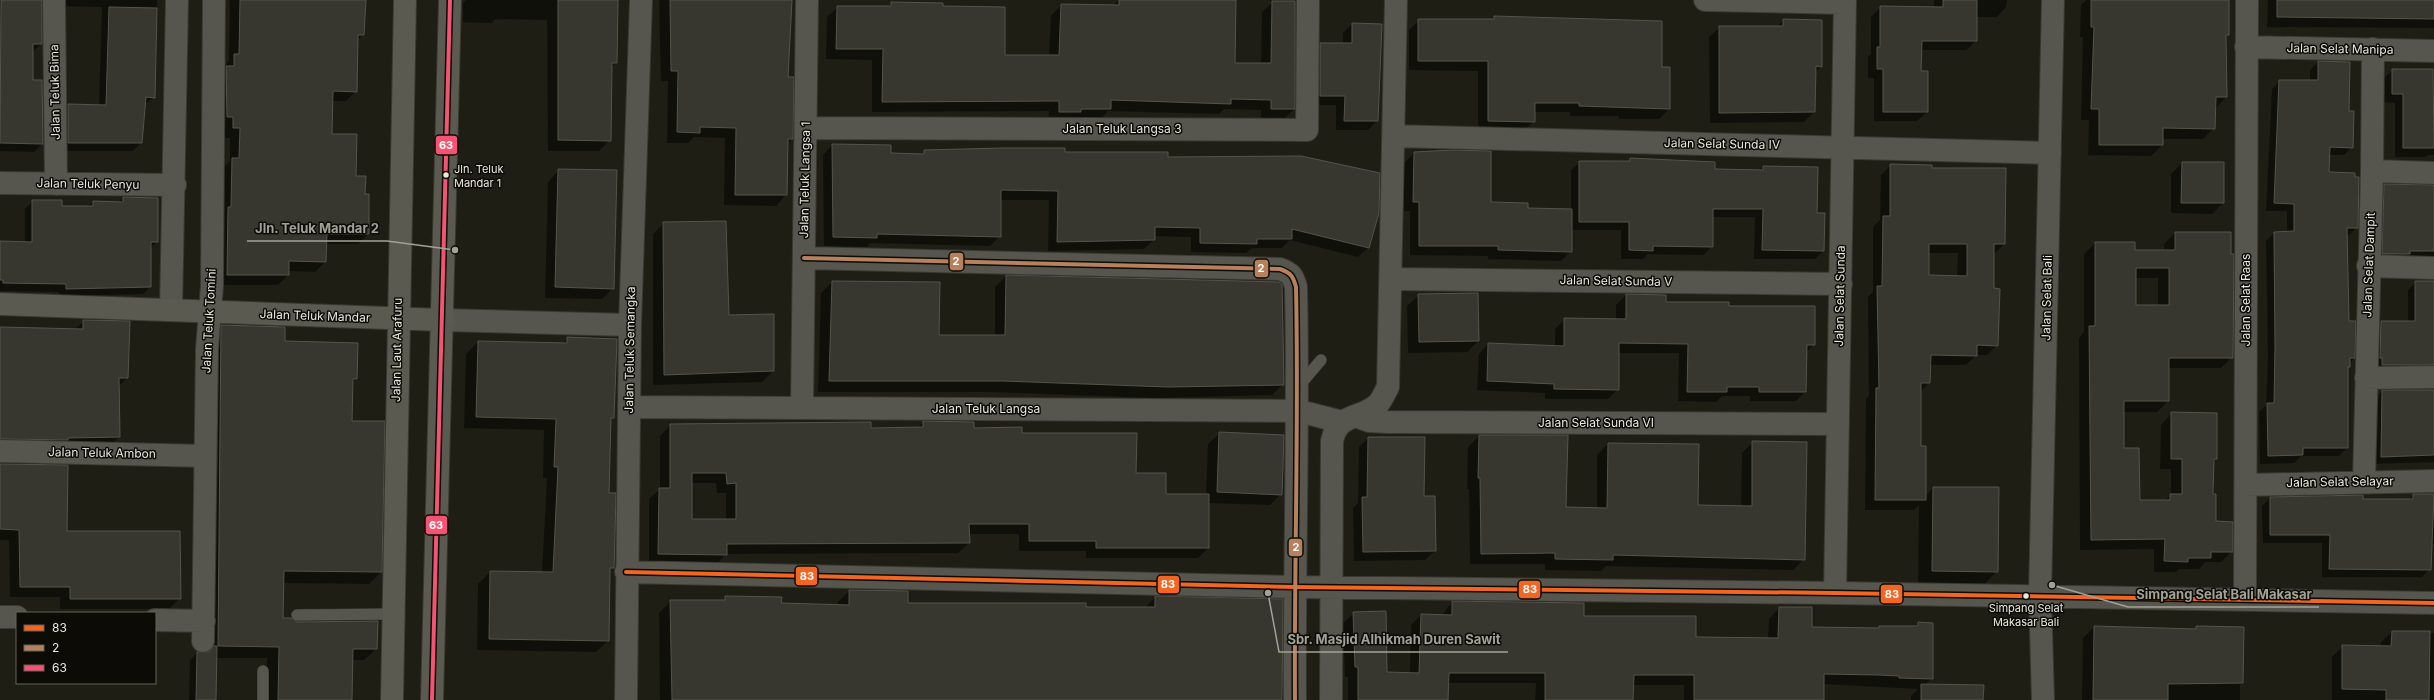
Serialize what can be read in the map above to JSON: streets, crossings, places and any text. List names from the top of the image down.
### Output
{
  "streets": {
    "street": [
      "Jalan Selat Manipa",
      "Jalan Teluk Bima",
      "Jalan Teluk Langsa 3",
      "Jalan Selat Sunda IV",
      "Jalan Teluk Langsa 1",
      "Jalan Teluk Penyu",
      "Jalan Selat Dampit",
      "Jalan Selat Sunda V",
      "Jalan Selat Sunda",
      "Jalan Selat Bali",
      "Jalan Selat Raas",
      "Jalan Teluk Mandar",
      "Jalan Teluk Tomini",
      "Jalan Laut Arafuru",
      "Jalan Teluk Semangka",
      "Jalan Teluk Langsa",
      "Jalan Selat Sunda VI",
      "Jalan Teluk Ambon",
      "Jalan Selat Selayar"
    ]
  },
  "crossings": [
    ["Jalan Selat Manipa", "Jalan Selat Dampit"],
    ["Jalan Selat Manipa", "Jalan Selat Raas"],
    ["Jalan Teluk Bima", "Jalan Teluk Penyu"],
    ["Jalan Teluk Langsa 3", "Jalan Teluk Langsa 1"],
    ["Jalan Selat Sunda IV", "Jalan Selat Sunda"],
    ["Jalan Selat Sunda IV", "Jalan Selat Bali"],
    ["Jalan Teluk Langsa 1", "Jalan Teluk Langsa"],
    ["Jalan Selat Dampit", "Jalan Selat Selayar"],
    ["Jalan Selat Sunda V", "Jalan Selat Sunda"],
    ["Jalan Selat Sunda", "Jalan Selat Sunda VI"],
    ["Jalan Selat Raas", "Jalan Selat Selayar"],
    ["Jalan Teluk Mandar", "Jalan Teluk Tomini"],
    ["Jalan Teluk Mandar", "Jalan Laut Arafuru"],
    ["Jalan Teluk Mandar", "Jalan Teluk Semangka"],
    ["Jalan Teluk Tomini", "Jalan Teluk Ambon"],
    ["Jalan Teluk Semangka", "Jalan Teluk Langsa"],
    ["Jalan Teluk Langsa", "Jalan Selat Sunda VI"]
  ],
  "places": [
    "Jln. Teluk Mandar 1",
    "Jln. Teluk Mandar 2",
    "Simpang Selat Bali Makasar",
    "Sbr. Masjid Alhikmah Duren Sawit",
    "Simpang Selat Makasar Bali"
  ],
  "lines": ["transit line 63", "transit line 2", "transit line 83"],
  "legend": ["83", "2", "63"]
}
